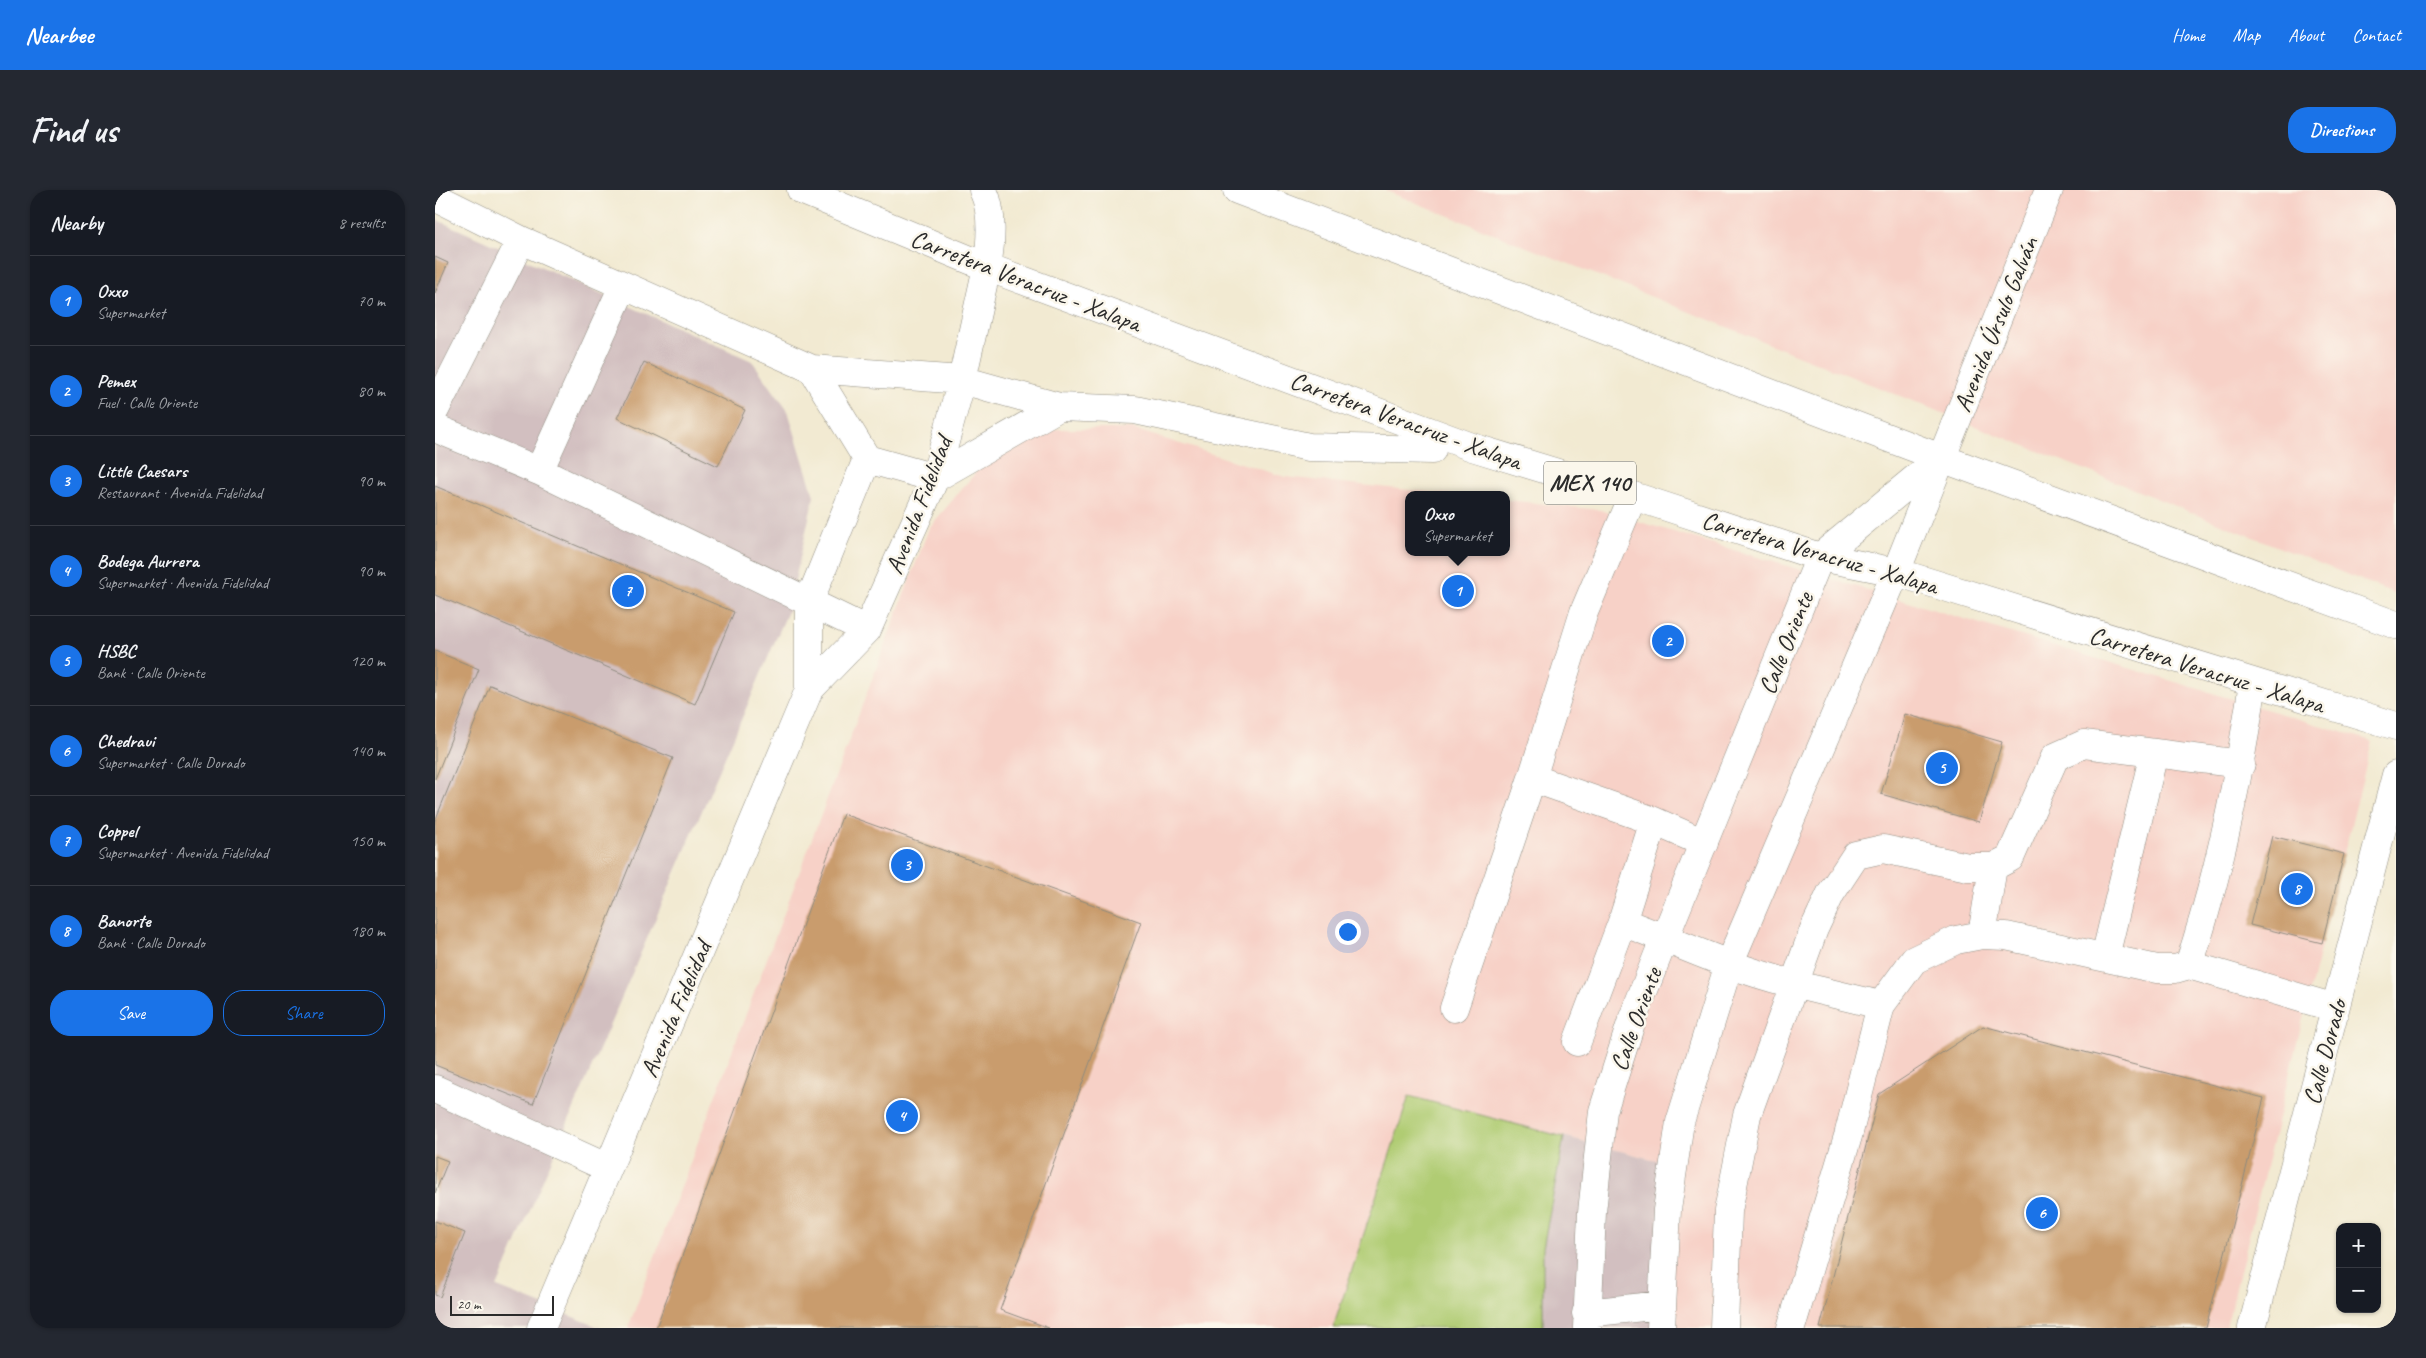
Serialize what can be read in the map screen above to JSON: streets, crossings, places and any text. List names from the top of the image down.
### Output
{
  "streets": {
    "main road": [
      "Carretera Veracruz - Xalapa",
      "Avenida Úrsulo Galván",
      "MEX 140",
      "Avenida Fidelidad",
      "Calle Oriente",
      "Calle Dorado"
    ]
  },
  "crossings": [
    ["Carretera Veracruz - Xalapa", "Avenida Fidelidad"],
    ["Carretera Veracruz - Xalapa", "Calle Oriente"],
    ["Avenida Úrsulo Galván", "Calle Oriente"]
  ],
  "scale_bar": "20 m",
  "page": {
    "header": "Nearbee",
    "nav": [
      "Home",
      "Map",
      "About",
      "Contact"
    ],
    "buttons": [
      "Directions",
      ["Save", "Share"]
    ],
    "title": "Find us",
    "heading": ["Nearby", "8 results"],
    "list": [
      {
        "mark": "1",
        "name": "Oxxo",
        "note": "Supermarket",
        "value": "70 m"
      },
      {
        "mark": "2",
        "name": "Pemex",
        "note": "Fuel · Calle Oriente",
        "value": "80 m"
      },
      {
        "mark": "3",
        "name": "Little Caesars",
        "note": "Restaurant · Avenida Fidelidad",
        "value": "90 m"
      },
      {
        "mark": "4",
        "name": "Bodega Aurrera",
        "note": "Supermarket · Avenida Fidelidad",
        "value": "90 m"
      },
      {
        "mark": "5",
        "name": "HSBC",
        "note": "Bank · Calle Oriente",
        "value": "120 m"
      },
      {
        "mark": "6",
        "name": "Chedraui",
        "note": "Supermarket · Calle Dorado",
        "value": "140 m"
      },
      {
        "mark": "7",
        "name": "Coppel",
        "note": "Supermarket · Avenida Fidelidad",
        "value": "150 m"
      },
      {
        "mark": "8",
        "name": "Banorte",
        "note": "Bank · Calle Dorado",
        "value": "180 m"
      }
    ],
    "popup": ["Oxxo", "Supermarket"],
    "pins": [
      "1",
      "7",
      "2",
      "5",
      "3",
      "8",
      "4",
      "6"
    ],
    "map_buttons": ["+", "−"],
    "scale": "20 m"
  }
}
